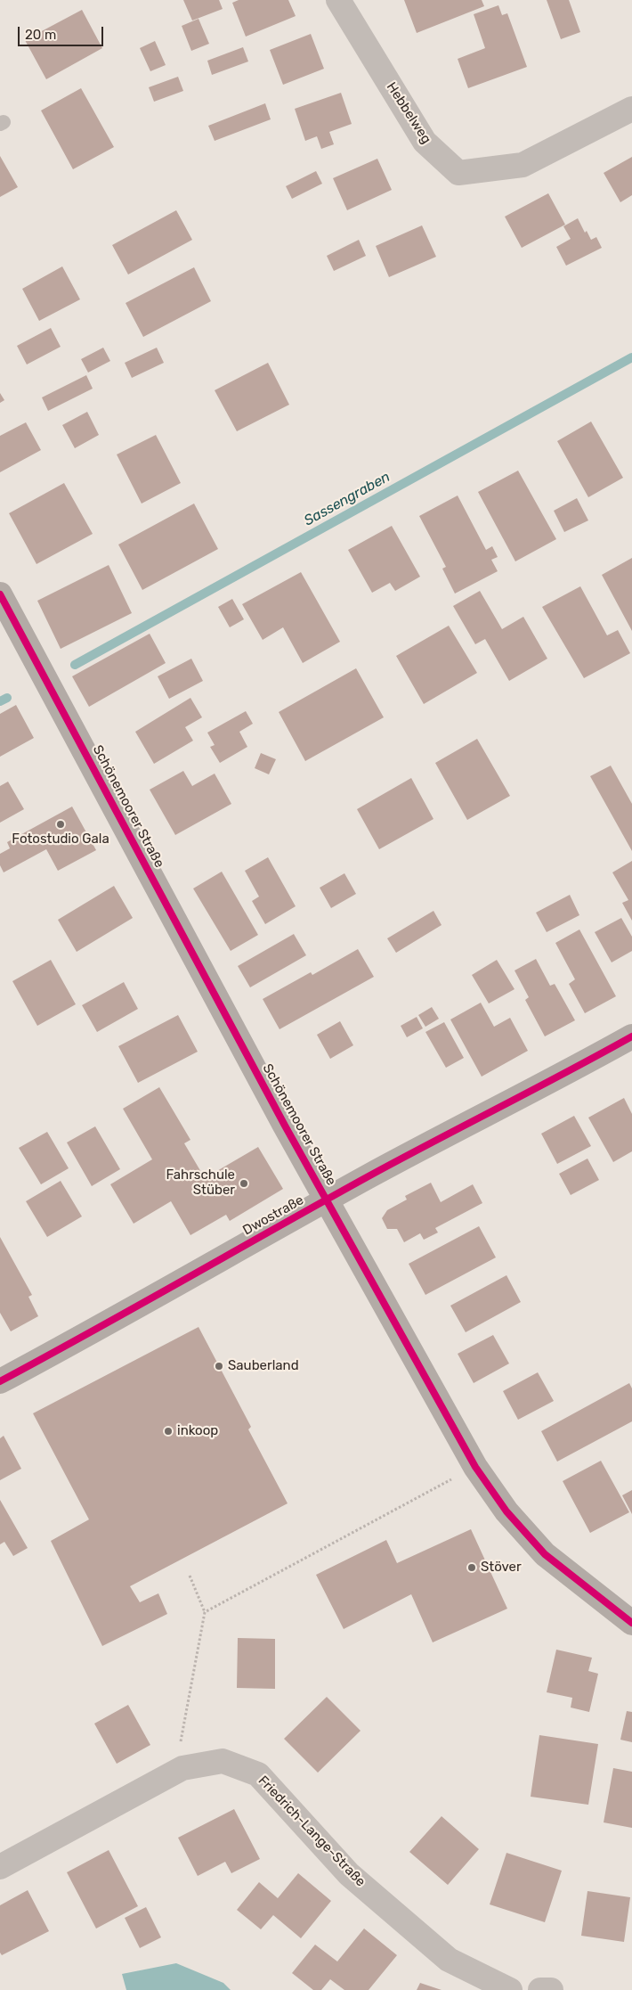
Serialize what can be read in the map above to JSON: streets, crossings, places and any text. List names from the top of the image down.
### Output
{
  "streets": {
    "street": [
      "Hebbelweg",
      "Schönemoorer Straße",
      "Dwostraße",
      "Friedrich-Lange-Straße"
    ]
  },
  "crossings": [
    ["Schönemoorer Straße", "Dwostraße"]
  ],
  "water": ["Sassengraben"],
  "places": [
    "Fotostudio Gala",
    "Fahrschule Stüber",
    "Sauberland",
    "inkoop",
    "Stöver"
  ],
  "scale_bar": "20 m"
}
